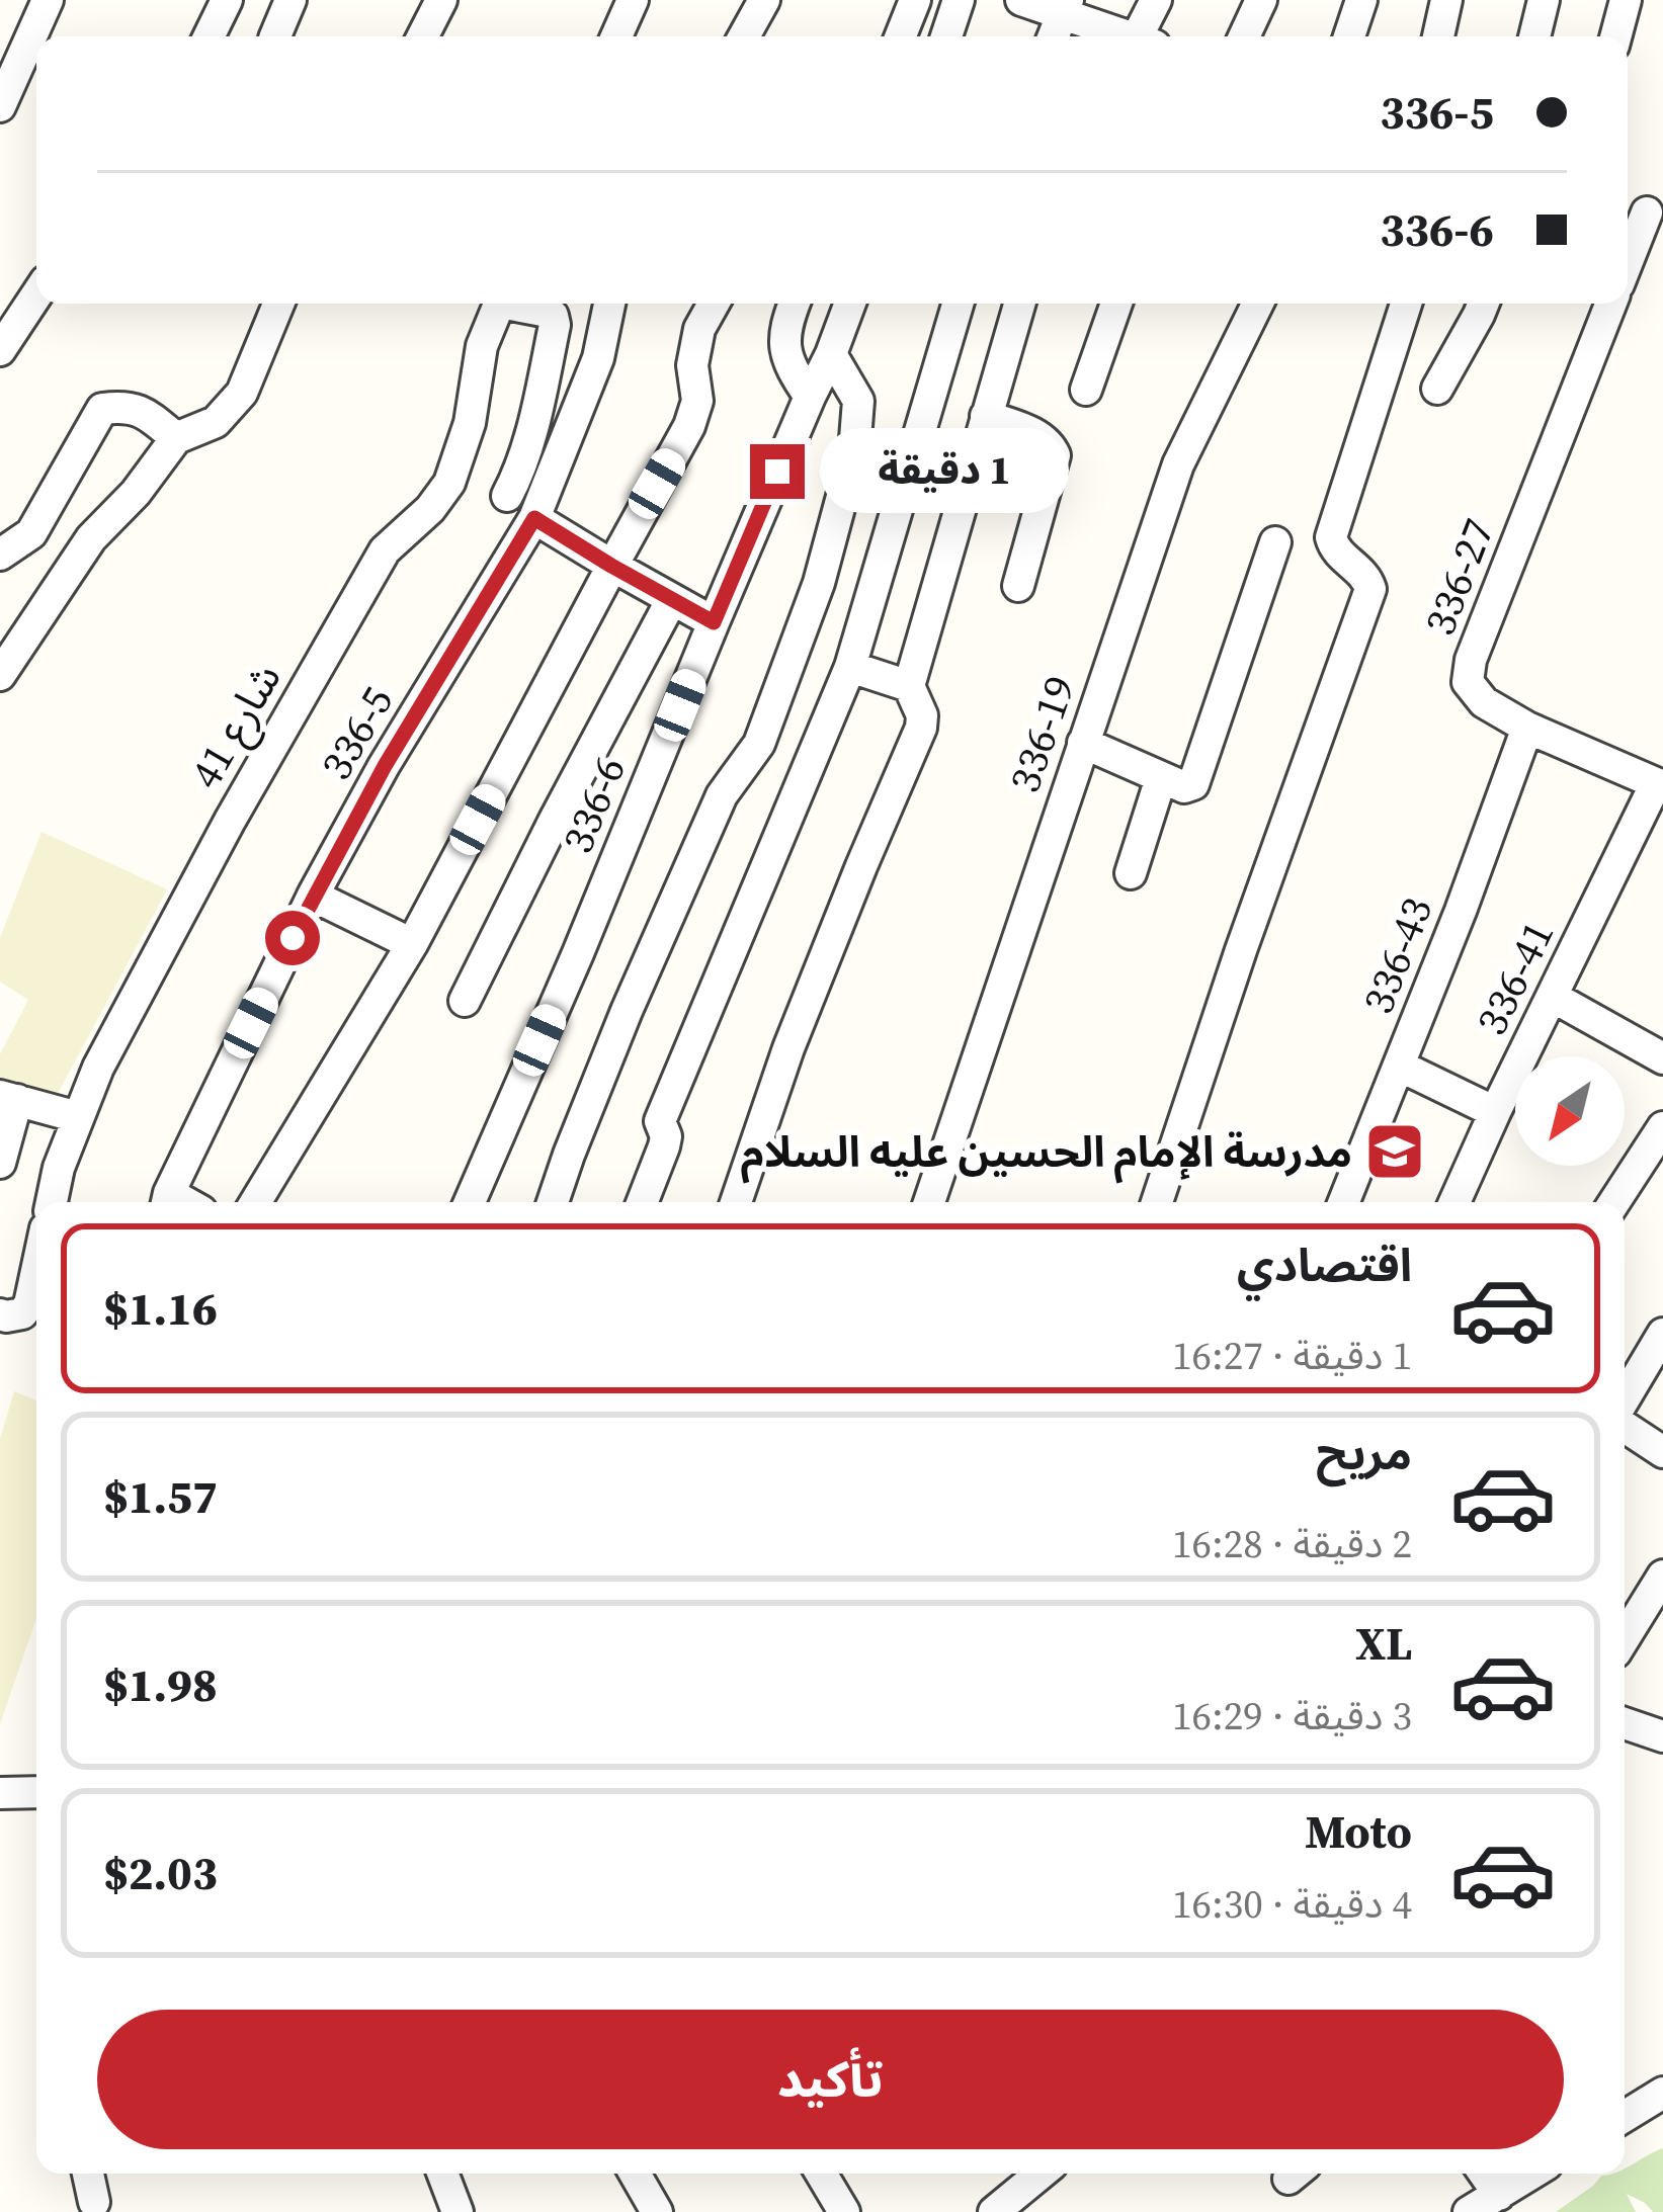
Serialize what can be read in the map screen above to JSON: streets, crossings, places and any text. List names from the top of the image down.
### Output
{
  "streets": {
    "street": [
      "336-27",
      "شارع 41",
      "336-5",
      "336-19",
      "336-6",
      "336-43",
      "336-41"
    ]
  },
  "crossings": [
    ["336-27", "336-43"],
    ["336-27", "336-41"]
  ],
  "places": {
    "school or university": ["مدرسة الإمام الحسين عليه السلام"]
  },
  "north": "bottom left",
  "page": {
    "banner": ["336-5", "336-6"],
    "bubble": "1 دقيقة",
    "list": [
      {
        "name": "اقتصادي",
        "note": "1 دقيقة · 16:27",
        "value": "$1.16"
      },
      {
        "name": "مريح",
        "note": "2 دقيقة · 16:28",
        "value": "$1.57"
      },
      {
        "name": "XL",
        "note": "3 دقيقة · 16:29",
        "value": "$1.98"
      },
      {
        "name": "Moto",
        "note": "4 دقيقة · 16:30",
        "value": "$2.03"
      }
    ],
    "buttons": "تأكيد"
  }
}
